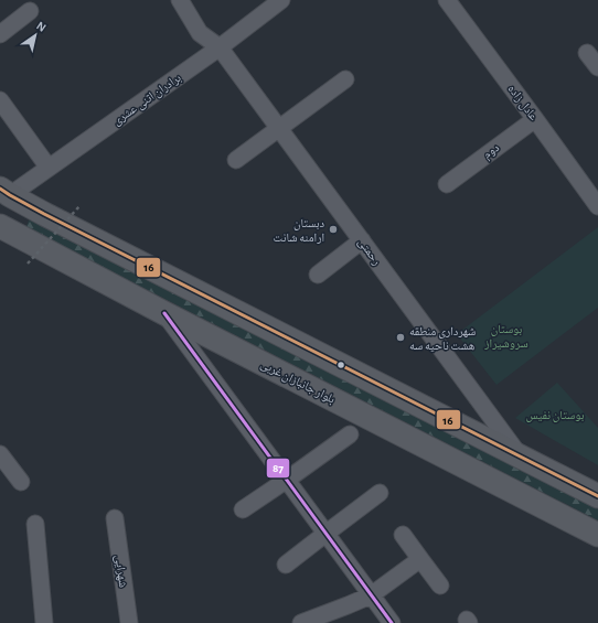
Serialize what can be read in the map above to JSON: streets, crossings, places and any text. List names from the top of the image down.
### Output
{
  "streets": {
    "main road": ["بلوار جانبازان غربی"],
    "street": [
      "برادران اثنی عشری",
      "عادل زاده",
      "دوم",
      "رحمتی",
      "شهرایی"
    ]
  },
  "crossings": [
    ["برادران اثنی عشری", "رحمتی"],
    ["عادل زاده", "دوم"]
  ],
  "parks": ["بوستان سروشیراز", "بوستان نفیس"],
  "places": ["دبستان ارامنه شانت", "شهرداری منطقه هشت ناحیه سه"],
  "lines": ["transit line 16", "transit line 87"],
  "north": "top right"
}
